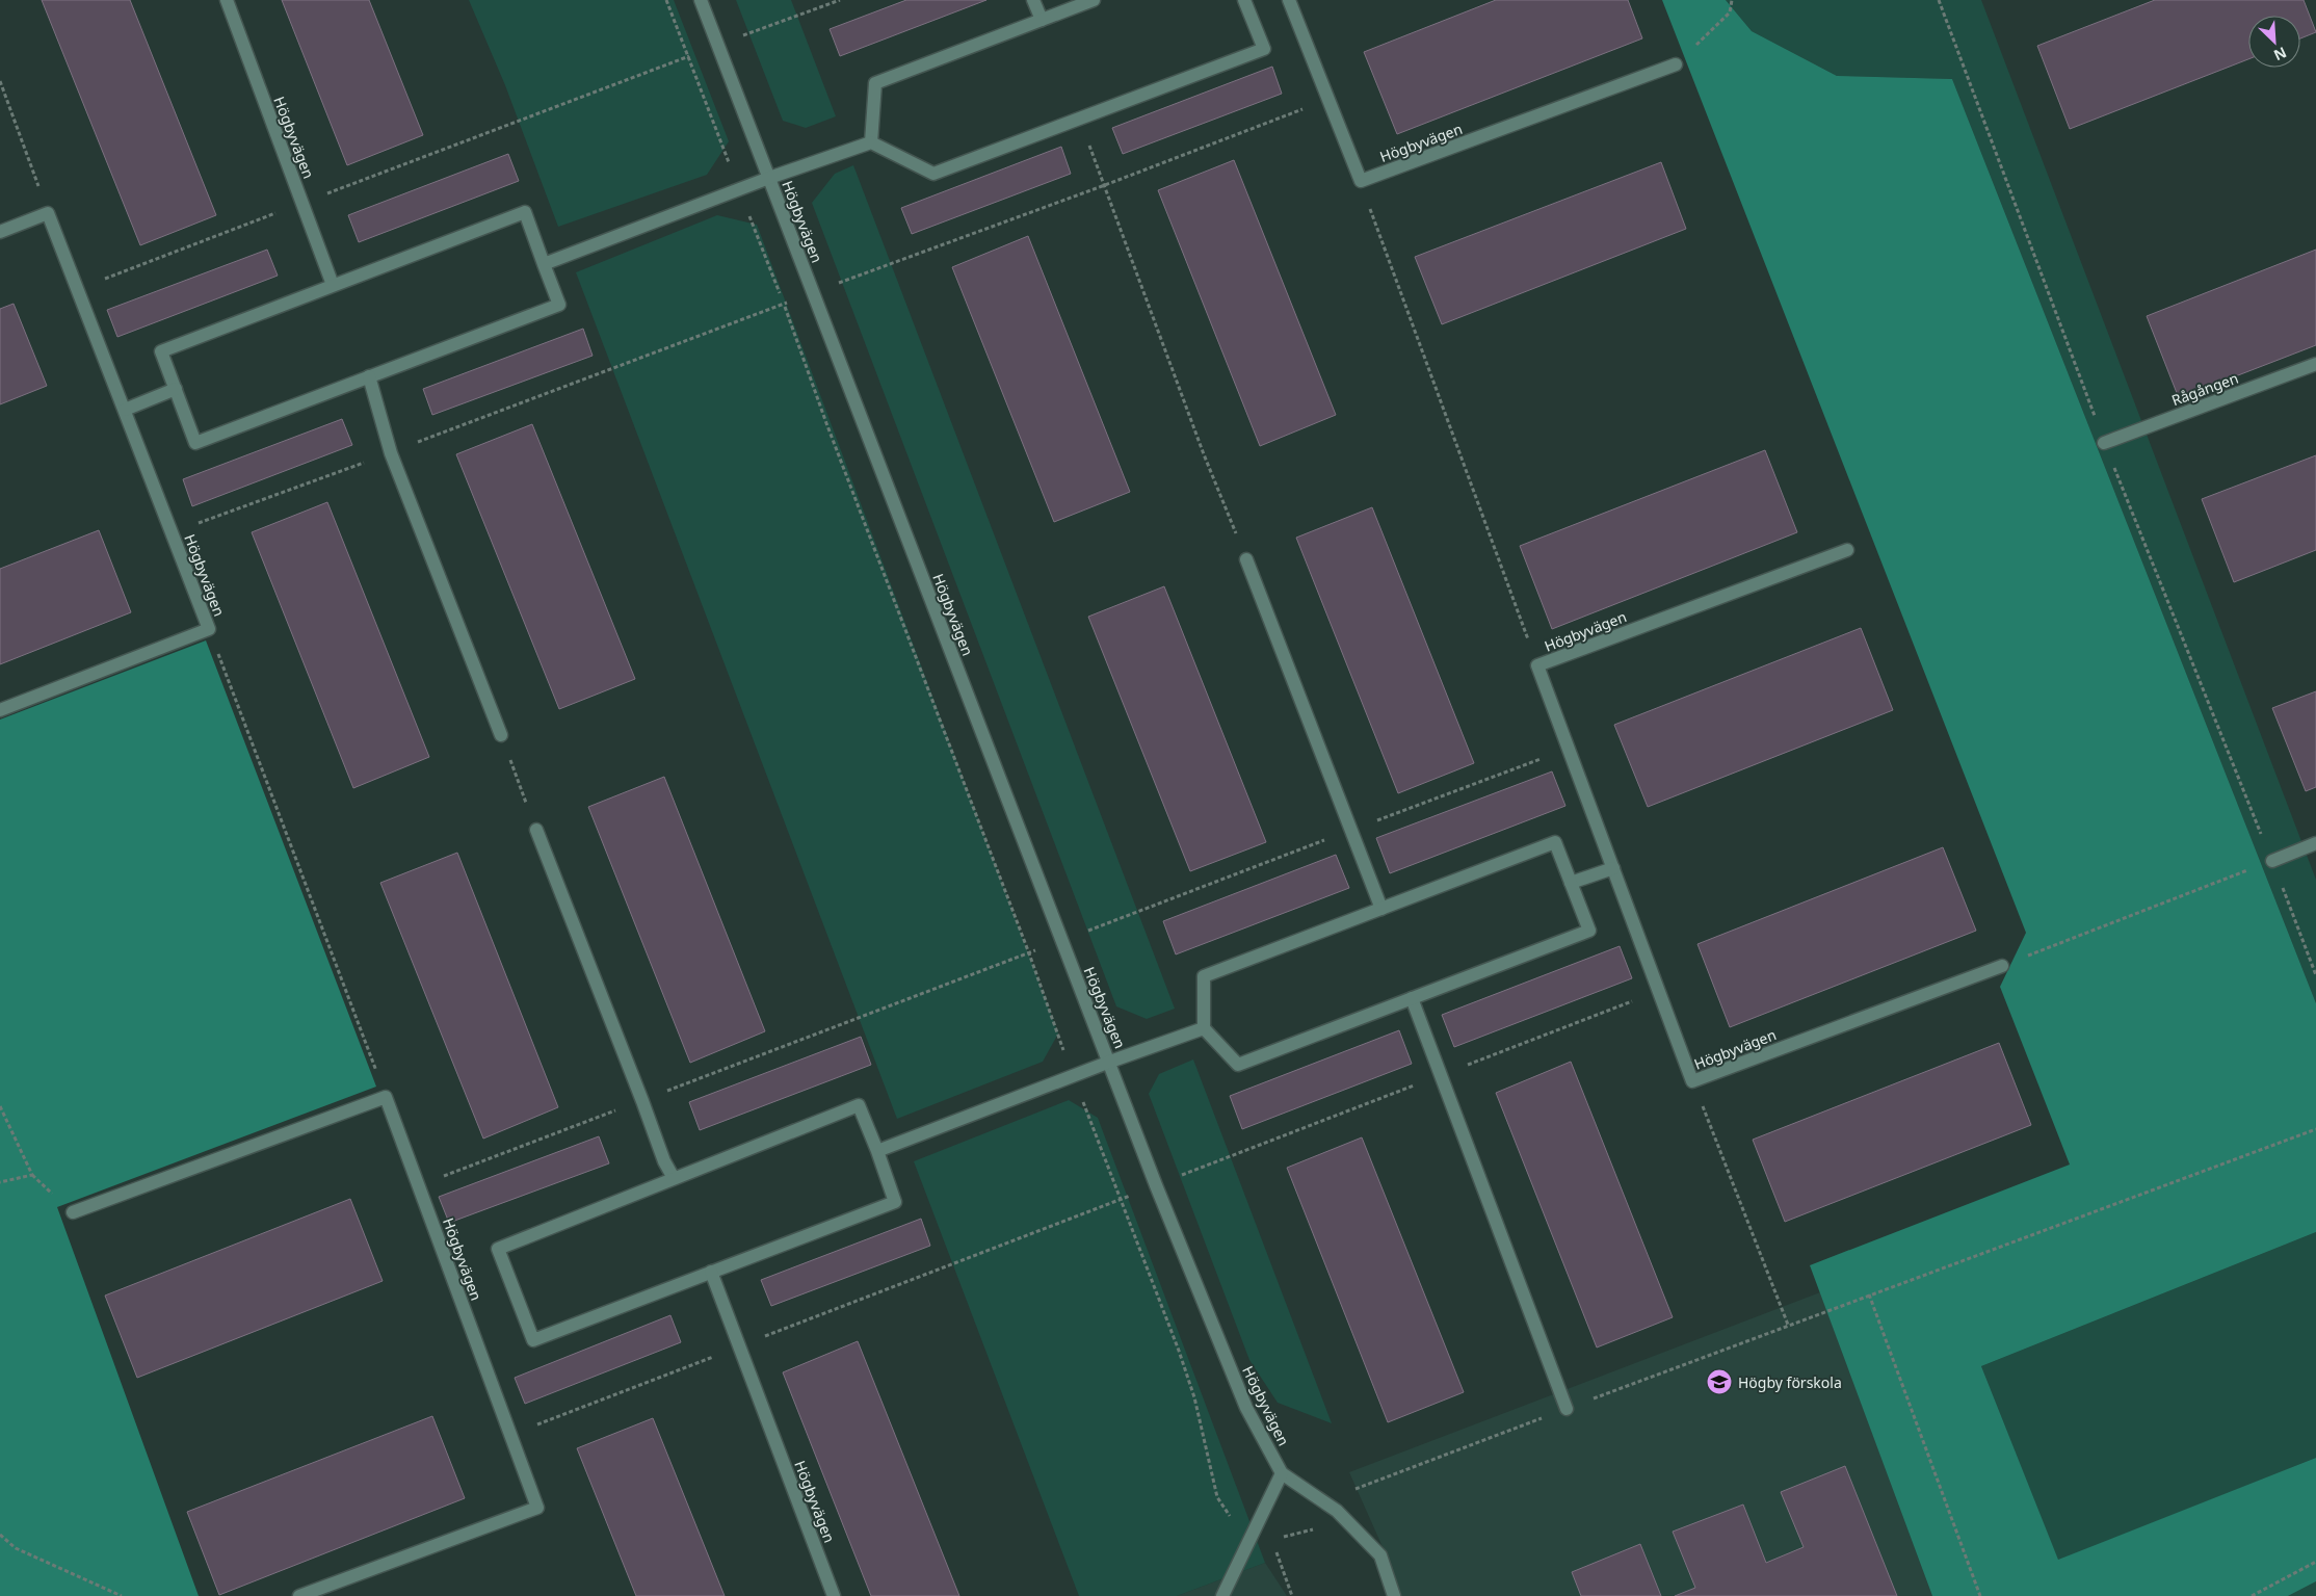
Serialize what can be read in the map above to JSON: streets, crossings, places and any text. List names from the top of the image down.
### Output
{
  "streets": {
    "street": ["Högbyvägen", "Rågången"]
  },
  "places": {
    "school or university": ["Högby förskola"]
  },
  "north": "bottom right"
}
